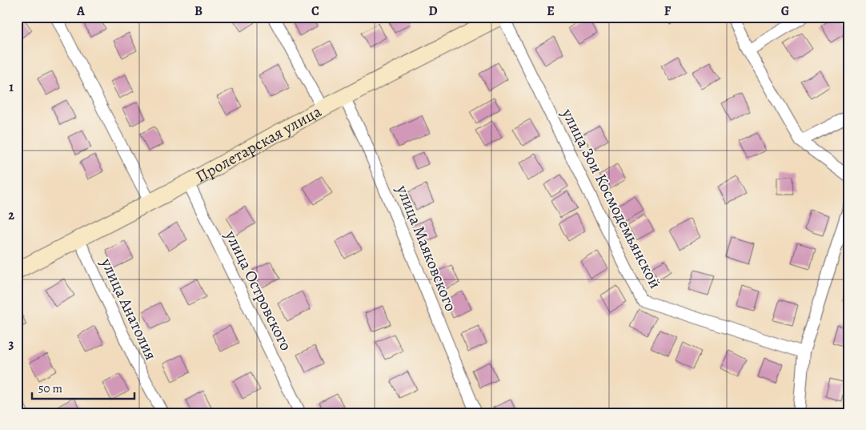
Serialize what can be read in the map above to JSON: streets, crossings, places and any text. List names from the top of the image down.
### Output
{
  "streets": {
    "street": [
      "Пролетарская улица",
      "улица Зои Космодемьянской",
      "улица Маяковского",
      "улица Островского",
      "улица Анатолия"
    ]
  },
  "crossings": [
    ["Пролетарская улица", "улица Зои Космодемьянской"],
    ["Пролетарская улица", "улица Маяковского"],
    ["Пролетарская улица", "улица Островского"],
    ["Пролетарская улица", "улица Анатолия"]
  ],
  "scale_bar": "50 m",
  "grid": {
    "columns": [
      "A",
      "B",
      "C",
      "D",
      "E",
      "F",
      "G"
    ],
    "rows": ["1", "2", "3"]
  }
}
